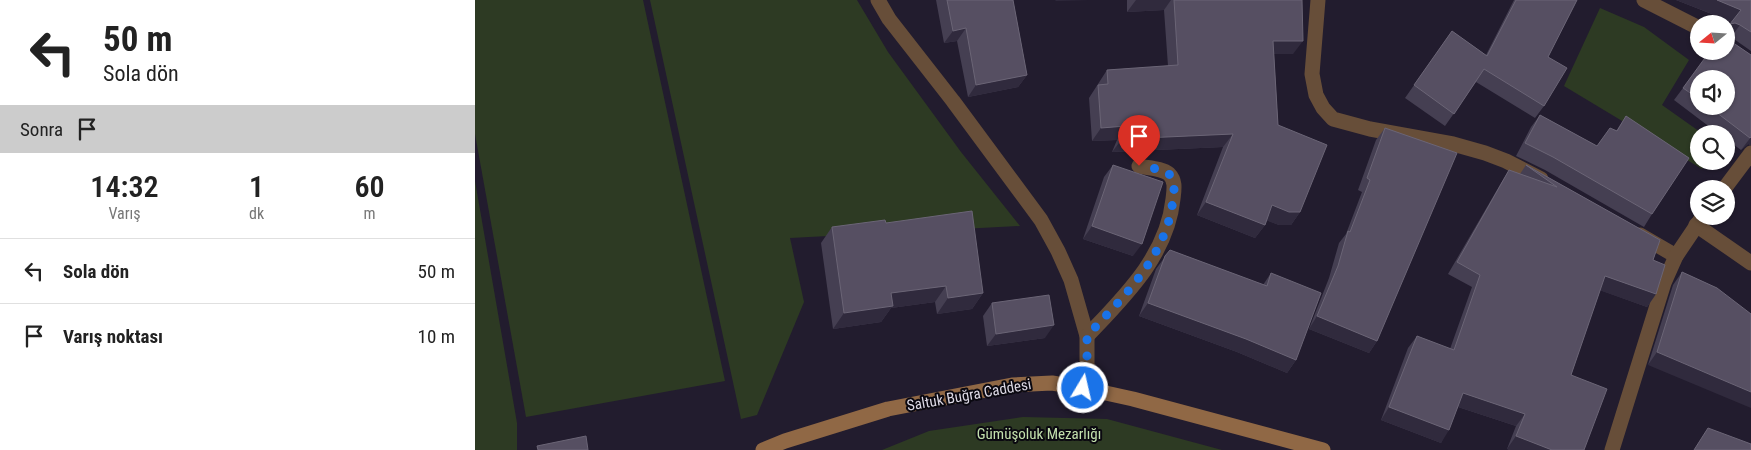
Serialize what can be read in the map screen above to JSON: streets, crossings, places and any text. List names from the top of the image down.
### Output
{
  "streets": {
    "street": ["Saltuk Buğra Caddesi"]
  },
  "parks": ["Gümüşoluk Mezarlığı"],
  "north": "left",
  "page": {
    "turn": ["50 m", "Sola dön"],
    "then": "Sonra",
    "eta": [
      "14:32",
      "Varış",
      "1",
      "dk",
      "60",
      "m"
    ],
    "list": [
      {
        "name": "Sola dön",
        "value": "50 m"
      },
      {
        "name": "Varış noktası",
        "value": "10 m"
      }
    ]
  }
}
